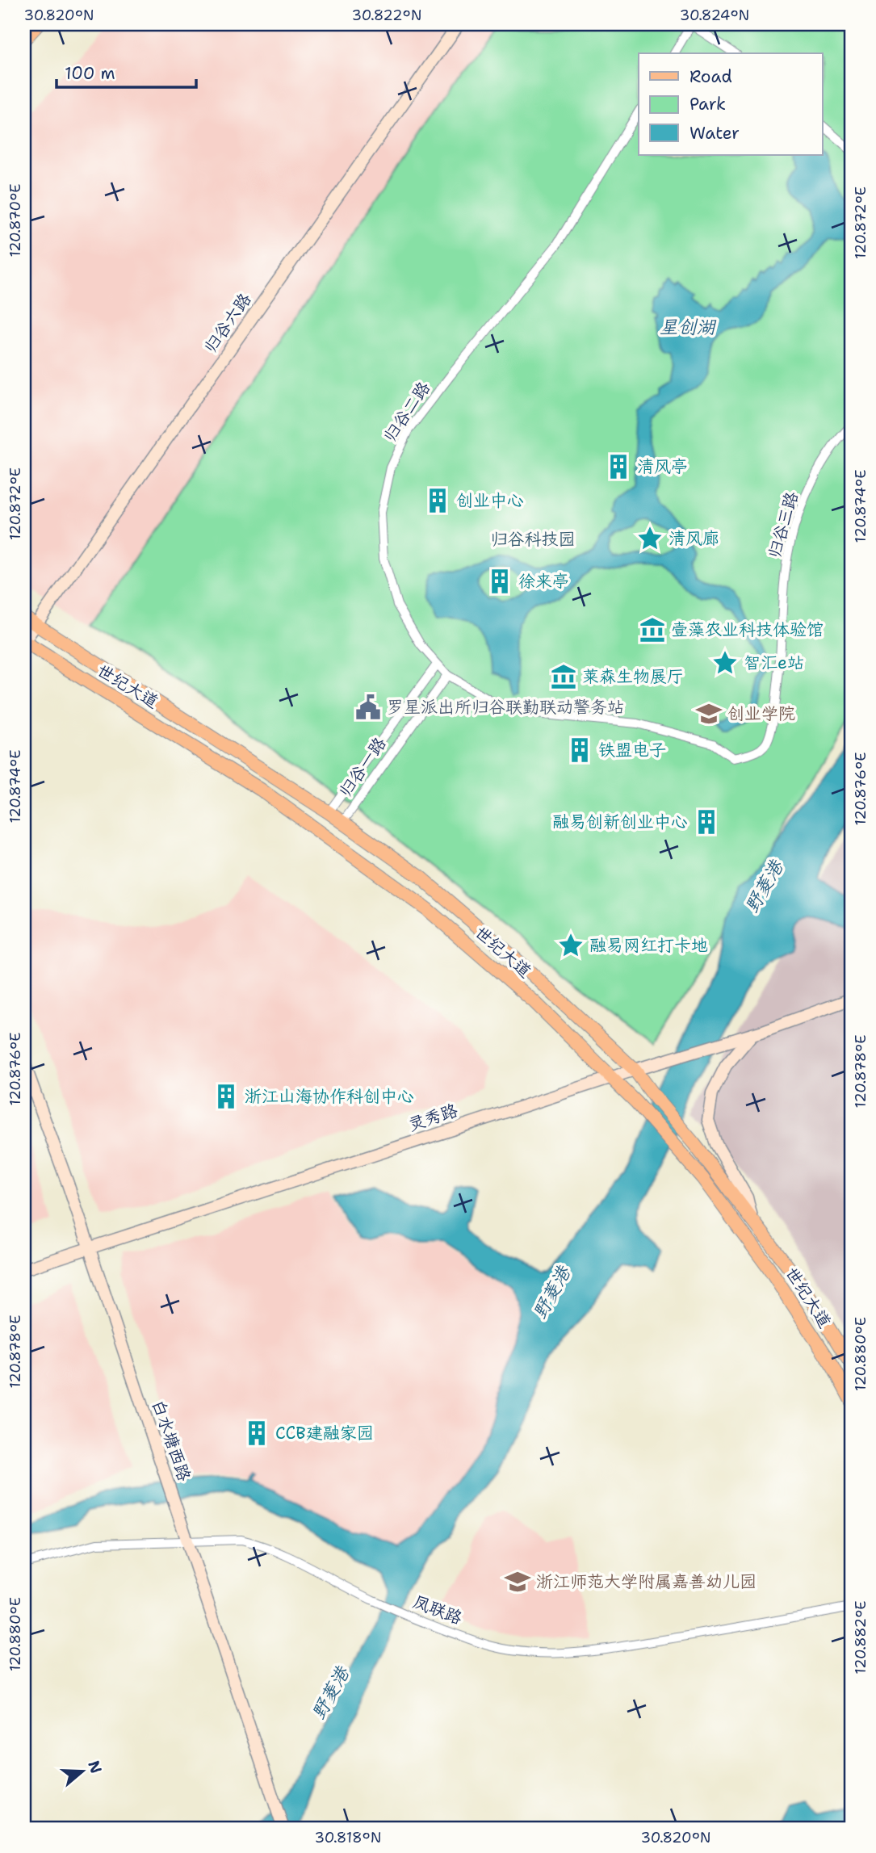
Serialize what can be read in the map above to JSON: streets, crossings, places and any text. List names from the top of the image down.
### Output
{
  "streets": {
    "main road": ["世纪大道"],
    "street": [
      "归谷六路",
      "归谷二路",
      "归谷三路",
      "归谷一路",
      "灵秀路",
      "白水塘西路",
      "凤联路"
    ]
  },
  "crossings": [
    ["归谷六路", "世纪大道"],
    ["归谷二路", "归谷三路"],
    ["归谷二路", "归谷一路"],
    ["世纪大道", "归谷一路"],
    ["世纪大道", "灵秀路"],
    ["灵秀路", "白水塘西路"],
    ["白水塘西路", "凤联路"]
  ],
  "water": ["星创湖", "野菱港"],
  "parks": ["归谷科技园"],
  "places": {
    "building": [
      "清风亭",
      "创业中心",
      "徐来亭",
      "铁盟电子",
      "融易创新创业中心",
      "浙江山海协作科创中心",
      "CCB建融家园"
    ],
    "place": ["清风廊", "智汇e站", "融易网红打卡地"],
    "museum": ["壹藻农业科技体验馆", "莱森生物展厅"],
    "public building": ["罗星派出所归谷联勤联动警务站"],
    "school or university": ["创业学院", "浙江师范大学附属嘉善幼儿园"]
  },
  "legend": ["Road", "Park", "Water"],
  "scale_bar": "100 m",
  "north": "right",
  "coordinates": [
    "30.820°N",
    "30.822°N",
    "30.824°N",
    "120.870°E",
    "120.872°E",
    "120.874°E",
    "120.876°E",
    "120.878°E",
    "120.880°E",
    "120.882°E",
    "30.818°N"
  ]
}
